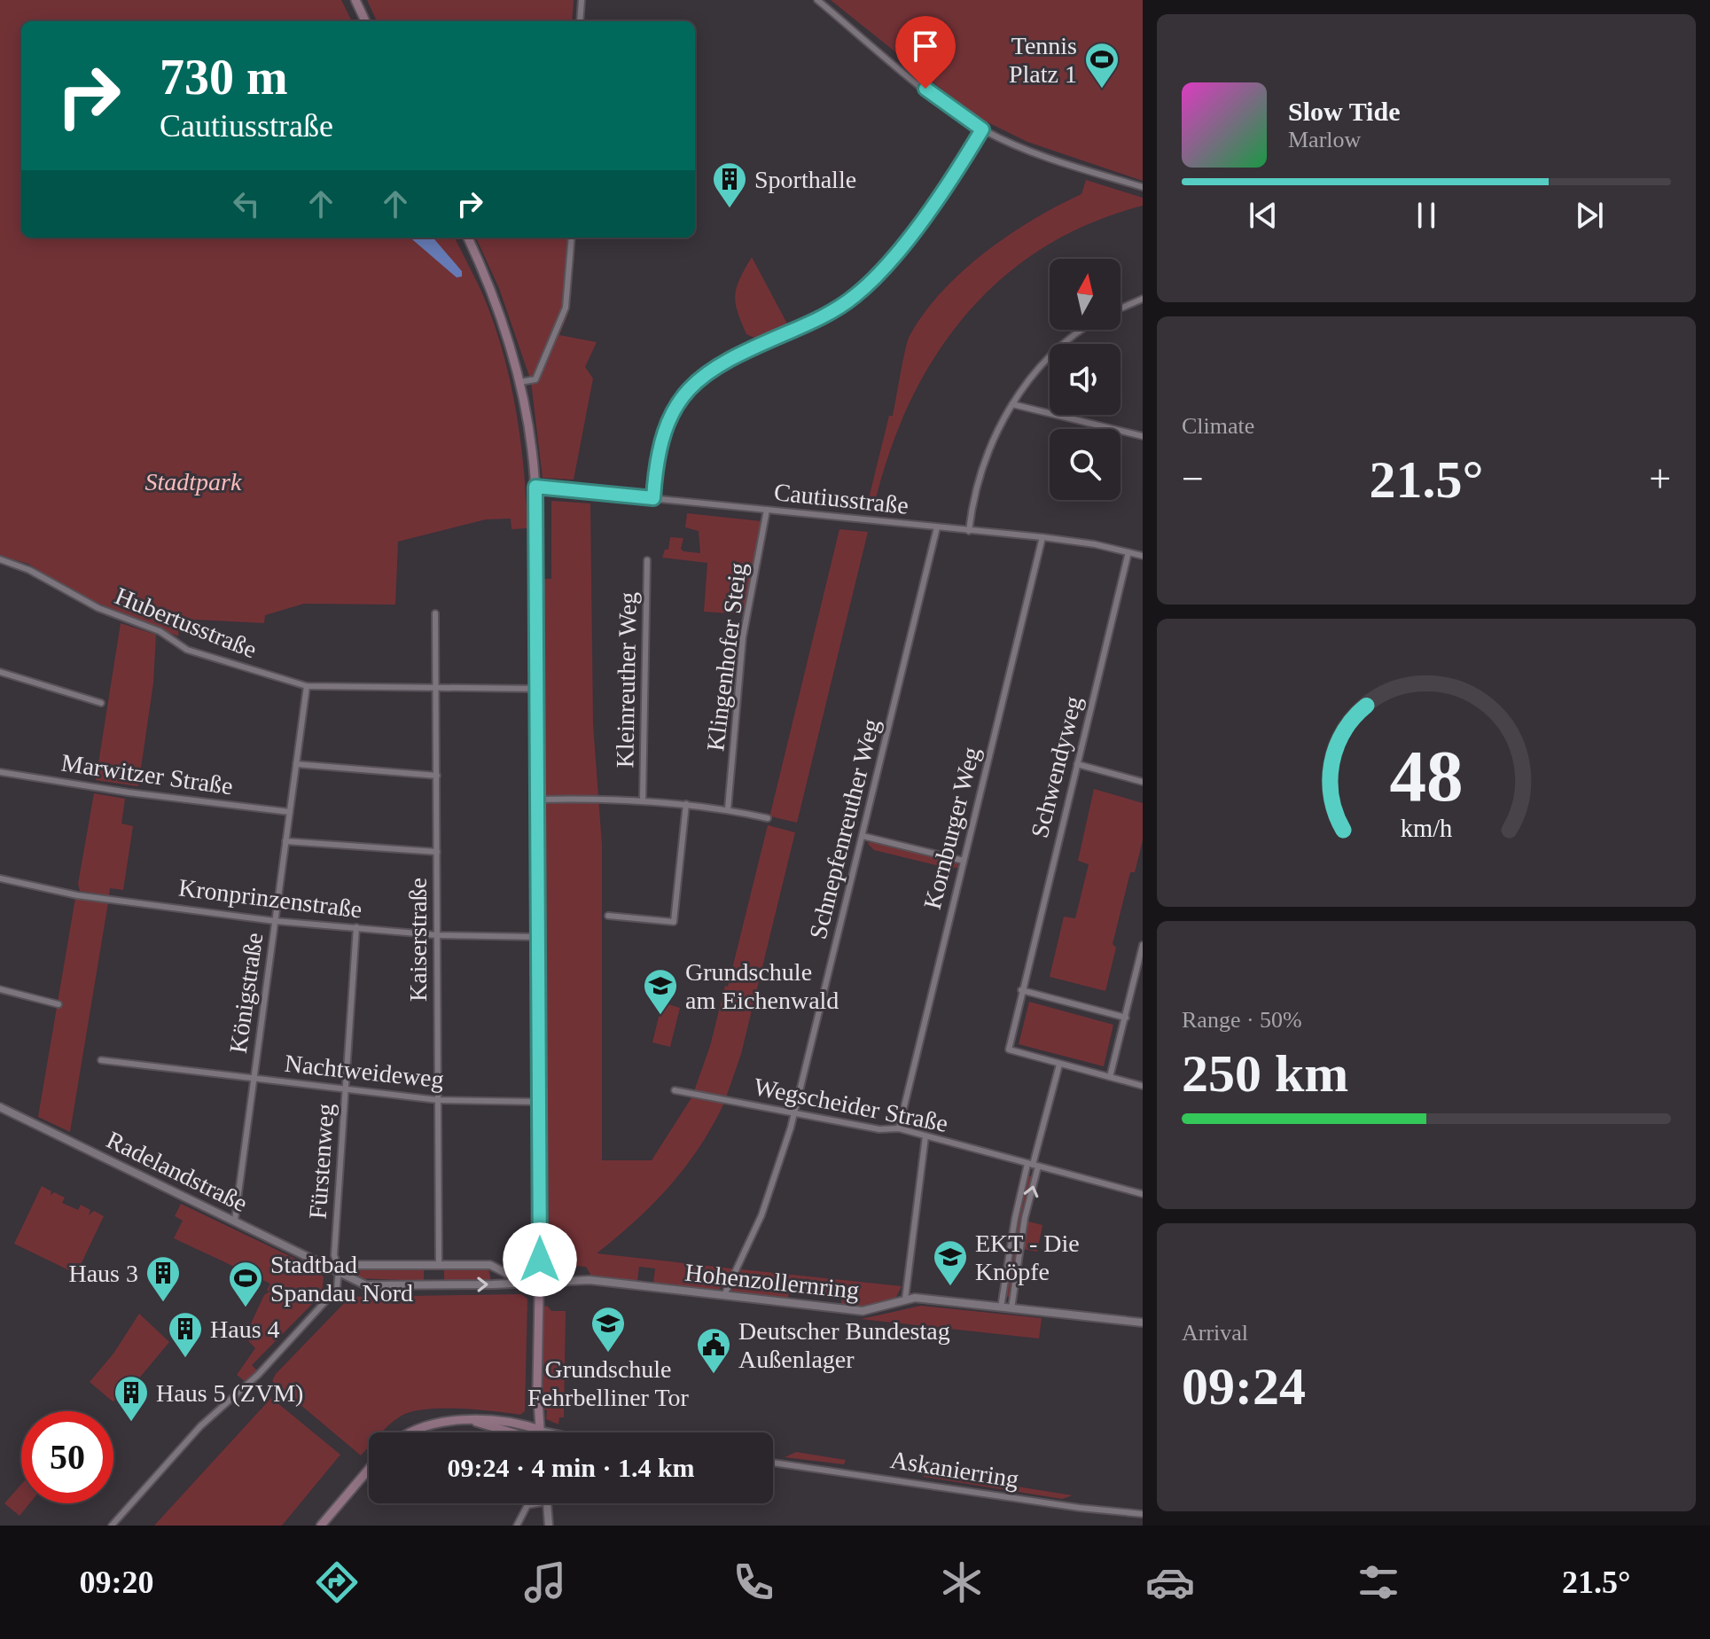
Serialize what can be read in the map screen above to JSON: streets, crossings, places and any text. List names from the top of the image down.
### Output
{
  "streets": {
    "street": [
      "Cautiusstraße",
      "Hubertusstraße",
      "Klingenhofer Steig",
      "Kleinreuther Weg",
      "Schwendyweg",
      "Marwitzer Straße",
      "Kornburger Weg",
      "Schnepfenreuther Weg",
      "Kronprinzenstraße",
      "Kaiserstraße",
      "Königstraße",
      "Nachtweideweg",
      "Wegscheider Straße",
      "Fürstenweg",
      "Radelandstraße",
      "Hohenzollernring",
      "Askanierring"
    ]
  },
  "crossings": [
    ["Cautiusstraße", "Klingenhofer Steig"],
    ["Cautiusstraße", "Schwendyweg"],
    ["Cautiusstraße", "Kornburger Weg"],
    ["Cautiusstraße", "Schnepfenreuther Weg"],
    ["Hubertusstraße", "Kaiserstraße"],
    ["Hubertusstraße", "Königstraße"],
    ["Marwitzer Straße", "Königstraße"],
    ["Kornburger Weg", "Wegscheider Straße"],
    ["Schnepfenreuther Weg", "Wegscheider Straße"],
    ["Schnepfenreuther Weg", "Hohenzollernring"],
    ["Kronprinzenstraße", "Kaiserstraße"],
    ["Kronprinzenstraße", "Königstraße"],
    ["Kronprinzenstraße", "Fürstenweg"],
    ["Kaiserstraße", "Nachtweideweg"],
    ["Königstraße", "Nachtweideweg"],
    ["Königstraße", "Radelandstraße"],
    ["Nachtweideweg", "Fürstenweg"],
    ["Fürstenweg", "Radelandstraße"],
    ["Fürstenweg", "Hohenzollernring"],
    ["Radelandstraße", "Hohenzollernring"]
  ],
  "parks": ["Stadtpark"],
  "places": {
    "sports": ["Tennis Platz 1", "Stadtbad Spandau Nord"],
    "building": [
      "Sporthalle",
      "Haus 3",
      "Haus 4",
      "Haus 5 (ZVM)"
    ],
    "school or university": ["Grundschule am Eichenwald", "EKT - Die Knöpfe", "Grundschule Fehrbelliner Tor"],
    "public building": ["Deutscher Bundestag Außenlager"]
  },
  "north": "top",
  "page": {
    "turn": ["730 m", "Cautiusstraße"],
    "song": ["Slow Tide", "Marlow"],
    "tile": [
      "Climate",
      ["Range · 50%", "250 km"],
      ["Arrival", "09:24"]
    ],
    "heat": ["−", "21.5°", "+"],
    "limit": "50",
    "trip": "09:24 · 4 min · 1.4 km",
    "tabs": ["09:20", "21.5°"],
    "gauge": ["48", "km/h"]
  }
}
